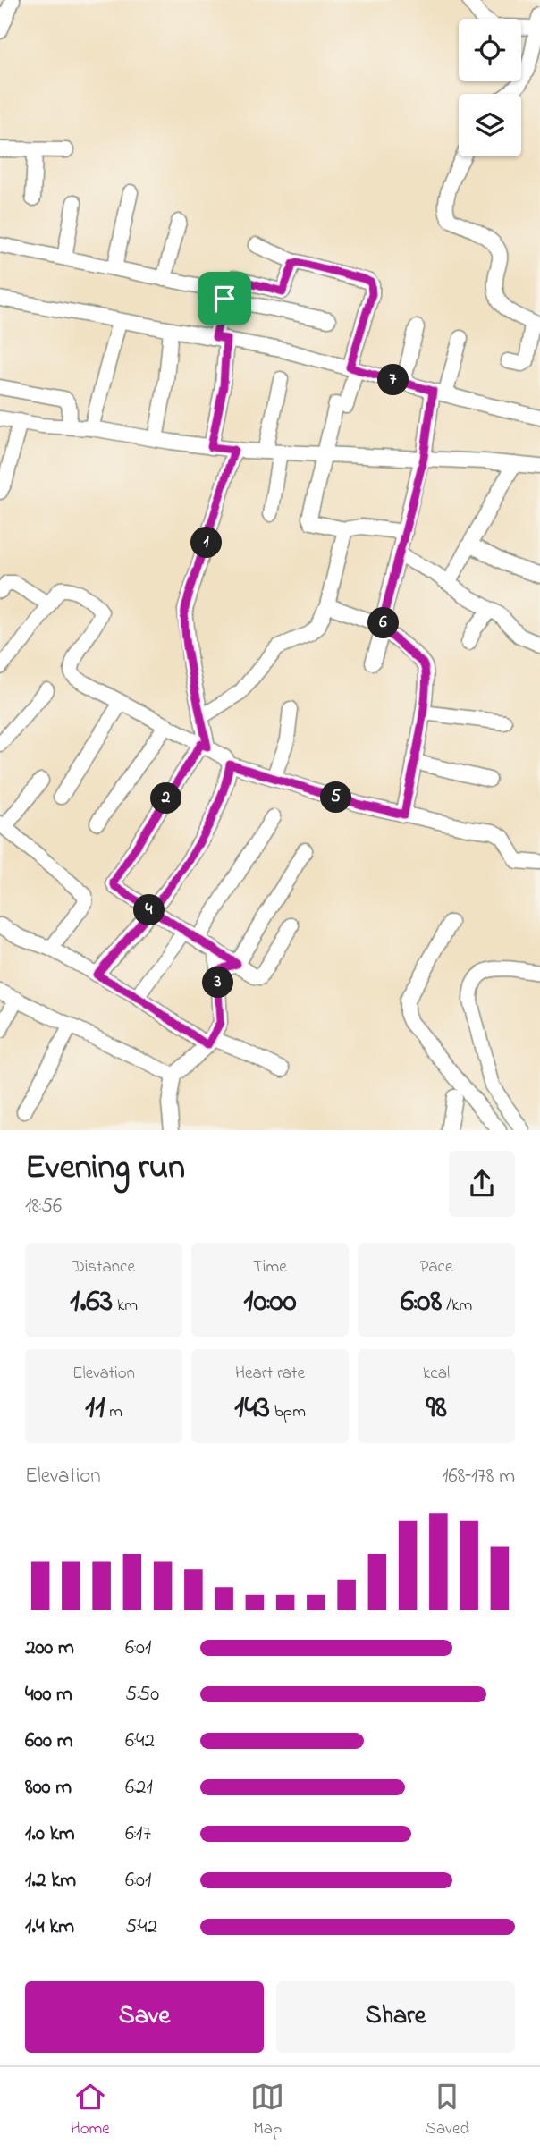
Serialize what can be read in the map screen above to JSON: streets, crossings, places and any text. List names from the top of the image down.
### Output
{
  "page": {
    "pins": [
      "7",
      "1",
      "6",
      "5",
      "2",
      "4",
      "3"
    ],
    "heading": ["Evening run", "18:56"],
    "stats": [
      ["Distance", "1.63 km"],
      ["Time", "10:00"],
      ["Pace", "6:08 /km"],
      ["Elevation", "11 m"],
      ["Heart rate", "143 bpm"],
      ["kcal", "98"]
    ],
    "chart": ["Elevation", "168–178 m"],
    "list": [
      {
        "name": "200 m",
        "note": "6:01"
      },
      {
        "name": "400 m",
        "note": "5:50"
      },
      {
        "name": "600 m",
        "note": "6:42"
      },
      {
        "name": "800 m",
        "note": "6:21"
      },
      {
        "name": "1.0 km",
        "note": "6:17"
      },
      {
        "name": "1.2 km",
        "note": "6:01"
      },
      {
        "name": "1.4 km",
        "note": "5:42"
      }
    ],
    "buttons": ["Save", "Share"],
    "tabs": ["Home", "Map", "Saved"]
  }
}
